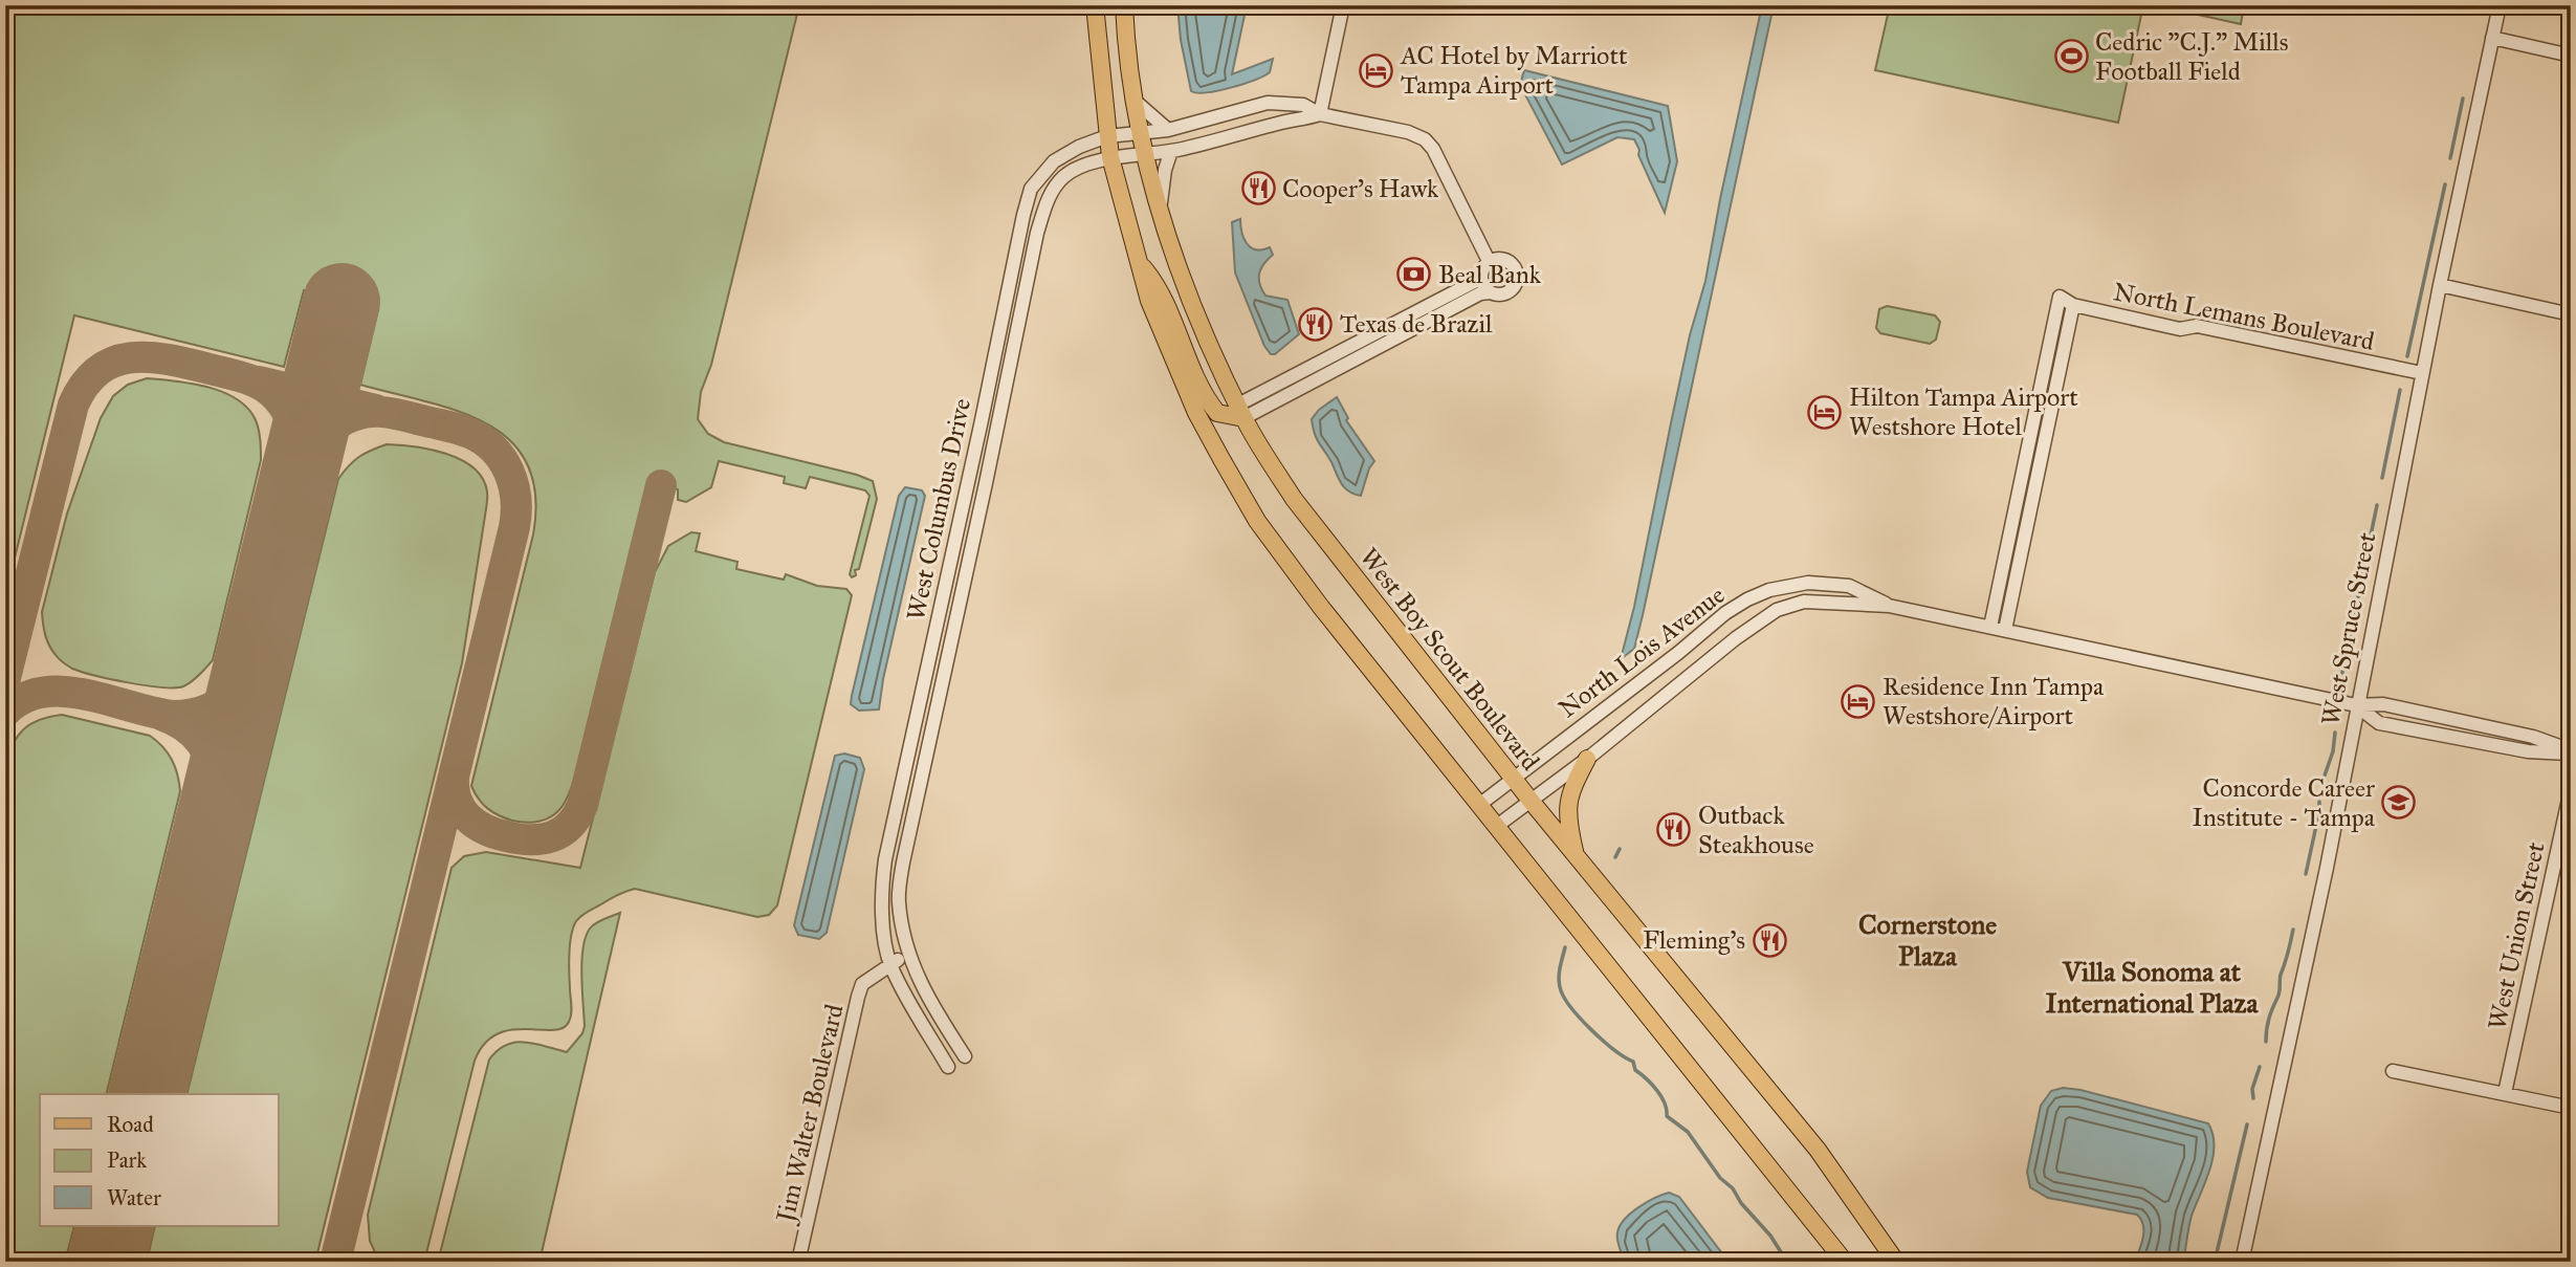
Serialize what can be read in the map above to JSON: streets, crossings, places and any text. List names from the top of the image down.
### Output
{
  "streets": {
    "main road": ["West Boy Scout Boulevard"],
    "street": [
      "North Lemans Boulevard",
      "West Columbus Drive",
      "West Spruce Street",
      "North Lois Avenue",
      "West Union Street",
      "Jim Walter Boulevard"
    ]
  },
  "crossings": [
    ["North Lemans Boulevard", "West Spruce Street"],
    ["West Columbus Drive", "West Boy Scout Boulevard"],
    ["West Columbus Drive", "Jim Walter Boulevard"],
    ["West Spruce Street", "North Lois Avenue"],
    ["North Lois Avenue", "West Boy Scout Boulevard"]
  ],
  "districts": ["Cornerstone Plaza", "Villa Sonoma at International Plaza"],
  "places": {
    "sports": ["Cedric \"C.J.\" Mills Football Field"],
    "hotel": ["AC Hotel by Marriott Tampa Airport", "Hilton Tampa Airport Westshore Hotel", "Residence Inn Tampa Westshore/Airport"],
    "restaurant": [
      "Cooper's Hawk",
      "Texas de Brazil",
      "Outback Steakhouse",
      "Fleming's"
    ],
    "bank": ["Beal Bank"],
    "school or university": ["Concorde Career Institute - Tampa"]
  },
  "legend": ["Road", "Park", "Water"]
}
